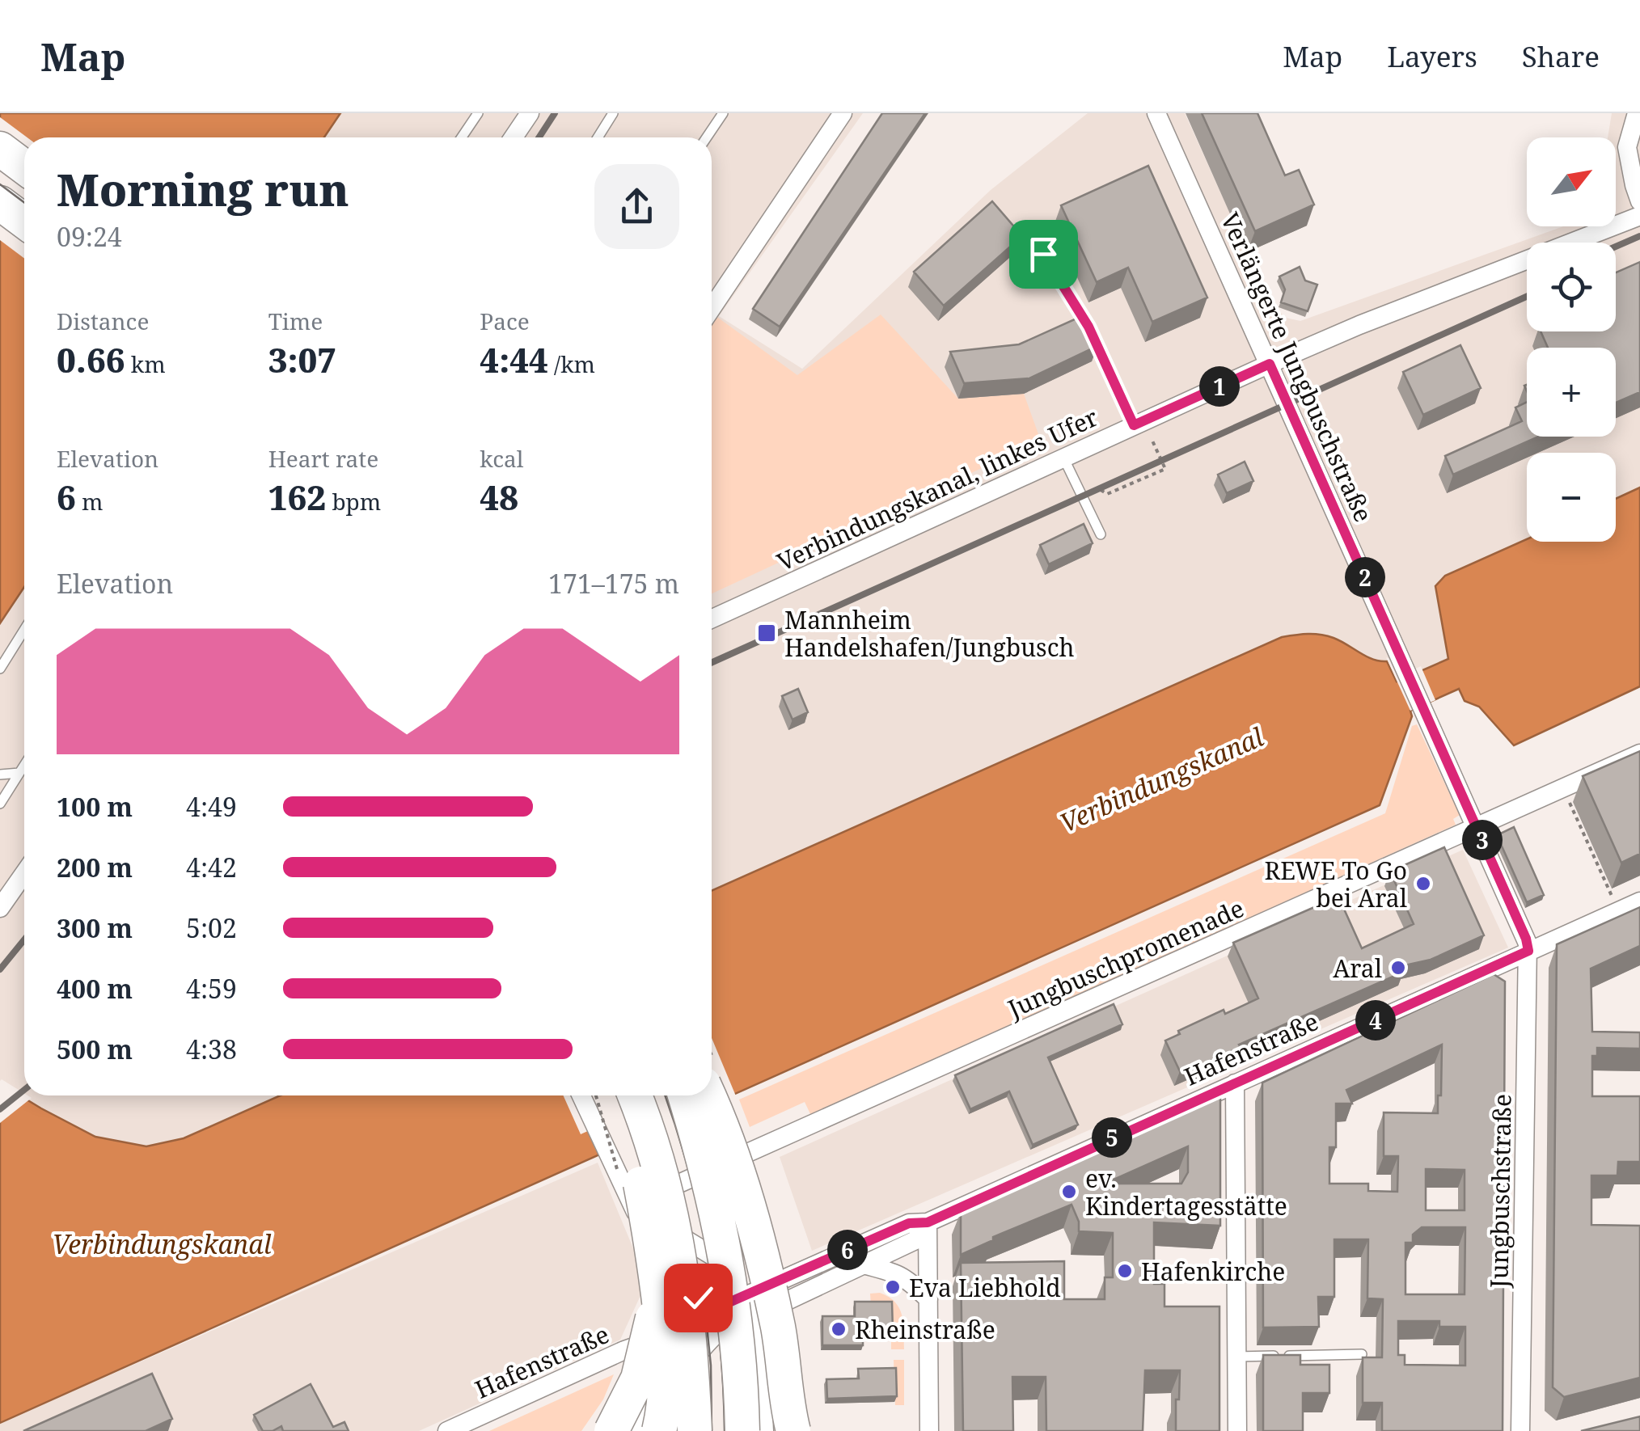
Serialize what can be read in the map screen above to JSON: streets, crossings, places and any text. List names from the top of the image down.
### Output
{
  "streets": {
    "street": [
      "Verlängerte Jungbuschstraße",
      "Verbindungskanal, linkes Ufer",
      "Jungbuschpromenade",
      "Hafenstraße",
      "Jungbuschstraße"
    ]
  },
  "crossings": [
    ["Verlängerte Jungbuschstraße", "Verbindungskanal, linkes Ufer"],
    ["Verlängerte Jungbuschstraße", "Jungbuschpromenade"],
    ["Verlängerte Jungbuschstraße", "Hafenstraße"],
    ["Verlängerte Jungbuschstraße", "Jungbuschstraße"],
    ["Hafenstraße", "Jungbuschstraße"]
  ],
  "water": ["Verbindungskanal"],
  "places": {
    "transit": ["Mannheim Handelshafen/Jungbusch"],
    "other": [
      "REWE To Go bei Aral",
      "Aral",
      "ev. Kindertagesstätte",
      "Hafenkirche",
      "Eva Liebhold",
      "Rheinstraße"
    ]
  },
  "north": "top right",
  "page": {
    "header": "Map",
    "nav": ["Map", "Layers", "Share"],
    "map_buttons": ["+", "−"],
    "heading": ["Morning run", "09:24"],
    "stats": [
      ["Distance", "0.66 km"],
      ["Time", "3:07"],
      ["Pace", "4:44 /km"],
      ["Elevation", "6 m"],
      ["Heart rate", "162 bpm"],
      ["kcal", "48"]
    ],
    "pins": [
      "1",
      "2",
      "3",
      "4",
      "5",
      "6"
    ],
    "chart": ["Elevation", "171–175 m"],
    "list": [
      {
        "name": "100 m",
        "note": "4:49"
      },
      {
        "name": "200 m",
        "note": "4:42"
      },
      {
        "name": "300 m",
        "note": "5:02"
      },
      {
        "name": "400 m",
        "note": "4:59"
      },
      {
        "name": "500 m",
        "note": "4:38"
      }
    ]
  }
}
